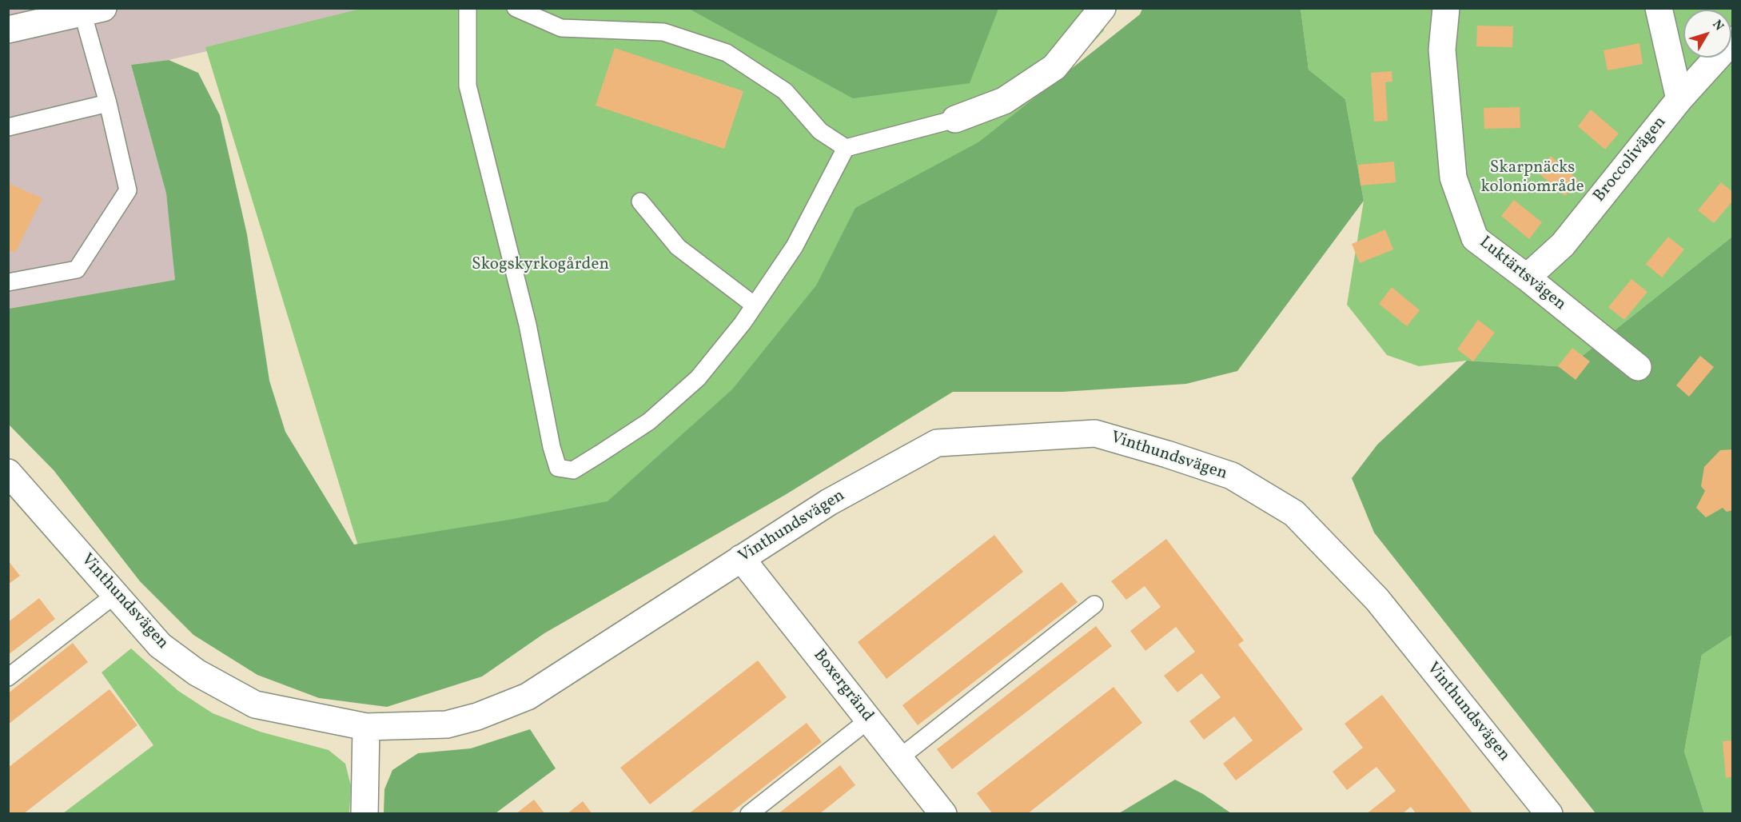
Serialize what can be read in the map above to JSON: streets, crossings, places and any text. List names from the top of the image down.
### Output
{
  "streets": {
    "street": [
      "Broccolivägen",
      "Luktärtsvägen",
      "Vinthundsvägen",
      "Boxergränd"
    ]
  },
  "crossings": [
    ["Broccolivägen", "Luktärtsvägen"],
    ["Vinthundsvägen", "Boxergränd"]
  ],
  "parks": ["Skarpnäcks koloniområde", "Skogskyrkogården"],
  "north": "top right"
}
